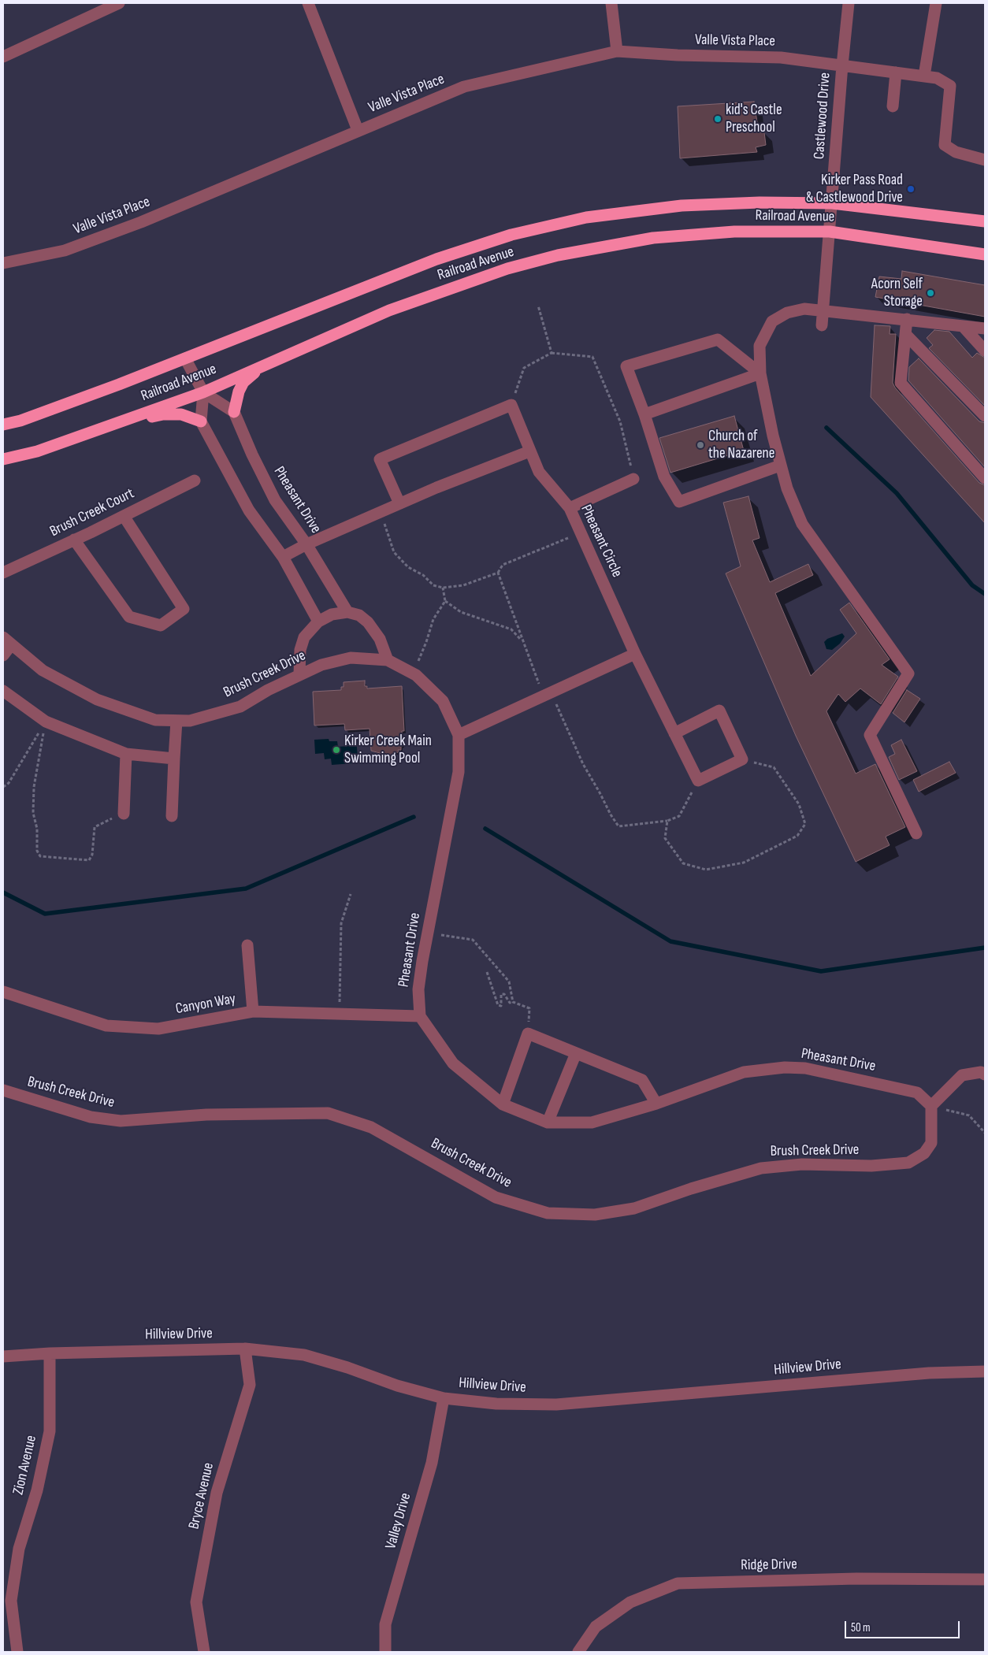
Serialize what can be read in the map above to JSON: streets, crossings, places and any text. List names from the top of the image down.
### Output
{
  "streets": {
    "highway": ["Railroad Avenue"],
    "street": [
      "Valle Vista Place",
      "Castlewood Drive",
      "Pheasant Drive",
      "Brush Creek Court",
      "Pheasant Circle",
      "Brush Creek Drive",
      "Canyon Way",
      "Hillview Drive",
      "Zion Avenue",
      "Bryce Avenue",
      "Valley Drive",
      "Ridge Drive"
    ]
  },
  "crossings": [
    ["Valle Vista Place", "Castlewood Drive"],
    ["Castlewood Drive", "Railroad Avenue"],
    ["Pheasant Drive", "Brush Creek Drive"],
    ["Pheasant Drive", "Canyon Way"],
    ["Hillview Drive", "Zion Avenue"],
    ["Hillview Drive", "Bryce Avenue"],
    ["Hillview Drive", "Valley Drive"]
  ],
  "places": [
    "kid's Castle Preschool",
    "Kirker Pass Road & Castlewood Drive",
    "Acorn Self Storage",
    "Church of the Nazarene",
    "Kirker Creek Main Swimming Pool"
  ],
  "scale_bar": "50 m"
}
